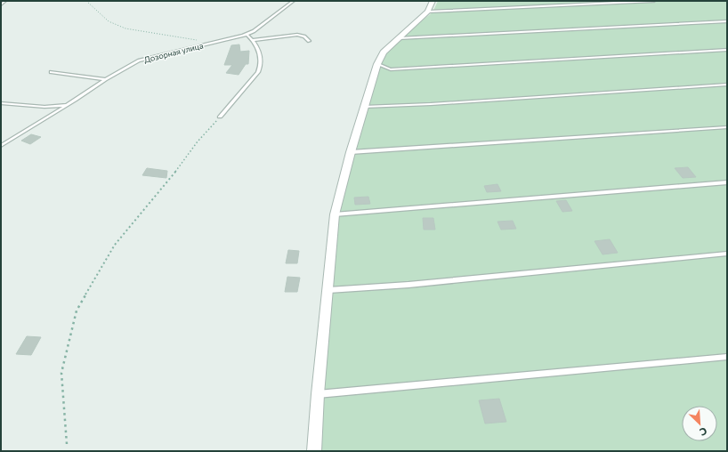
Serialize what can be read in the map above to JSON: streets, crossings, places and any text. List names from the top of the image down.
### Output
{
  "streets": {
    "lane": ["Дозорная улица"]
  },
  "north": "bottom right"
}
